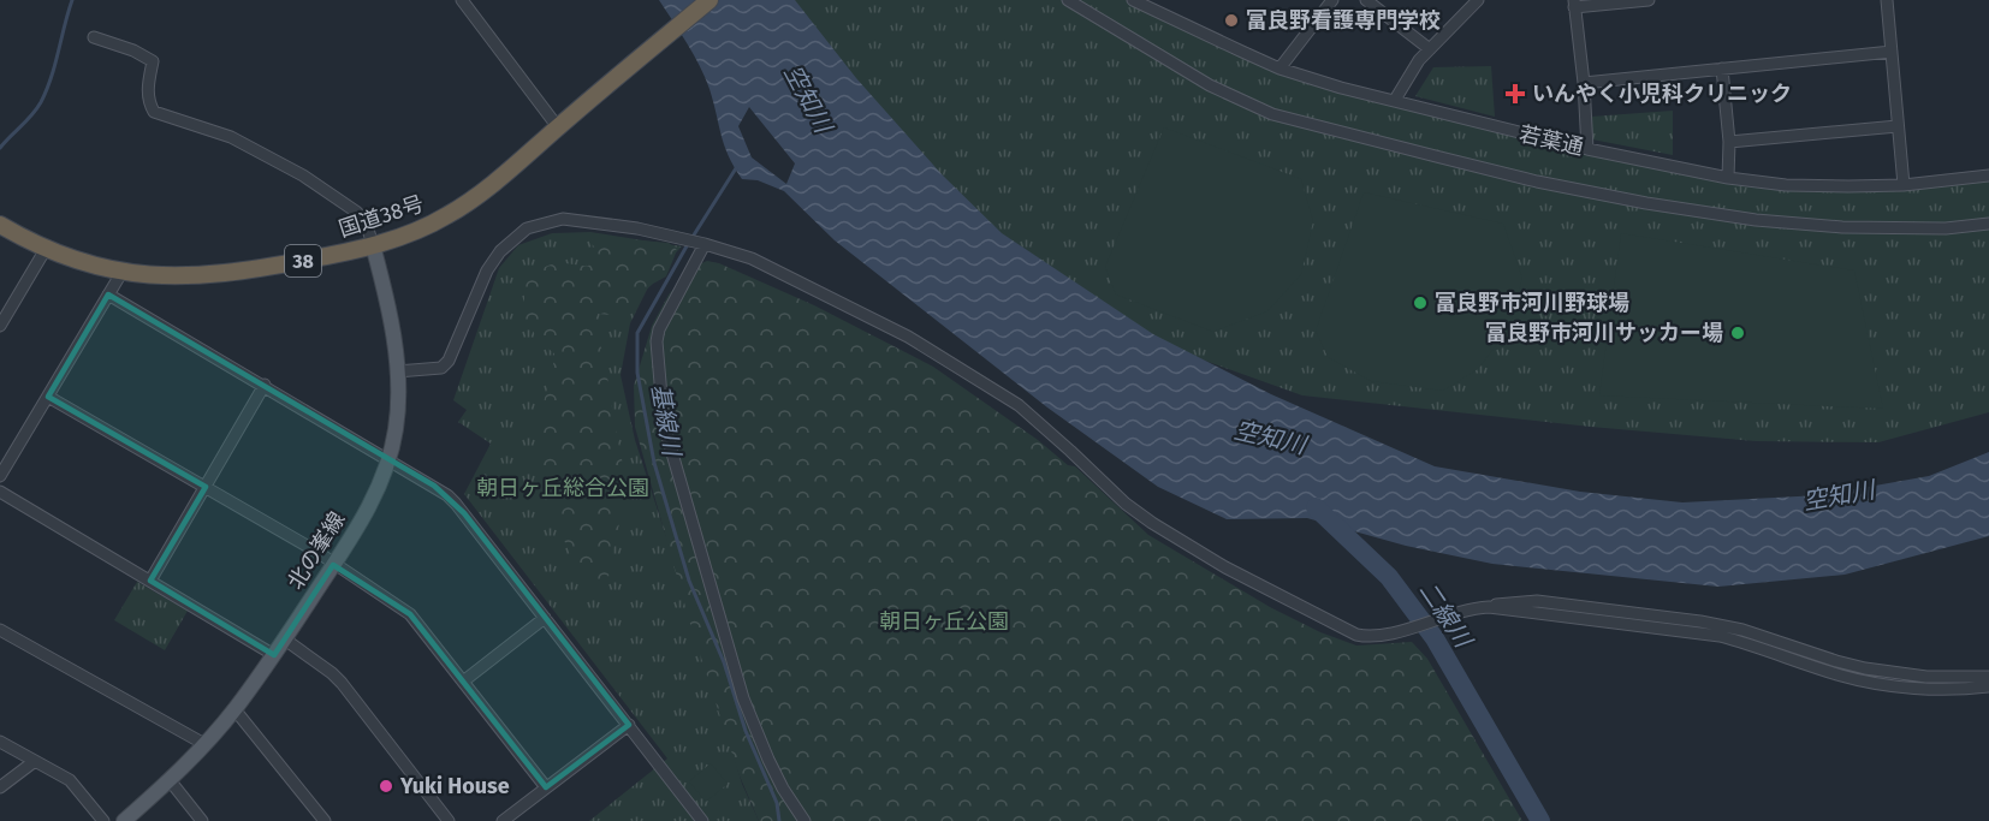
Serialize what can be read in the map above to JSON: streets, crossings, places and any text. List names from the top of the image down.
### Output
{
  "streets": {
    "highway": ["国道38号", "38"],
    "main road": ["北の峯線"],
    "street": ["若葉通"]
  },
  "crossings": [
    ["国道38号", "北の峯線"]
  ],
  "water": ["空知川", "基線川", "二線川"],
  "parks": ["朝日ヶ丘総合公園", "朝日ヶ丘公園"],
  "places": {
    "other": [
      "富良野看護専門学校",
      "富良野市河川野球場",
      "富良野市河川サッカー場",
      "Yuki House"
    ],
    "health": ["いんやく小児科クリニック"]
  }
}
